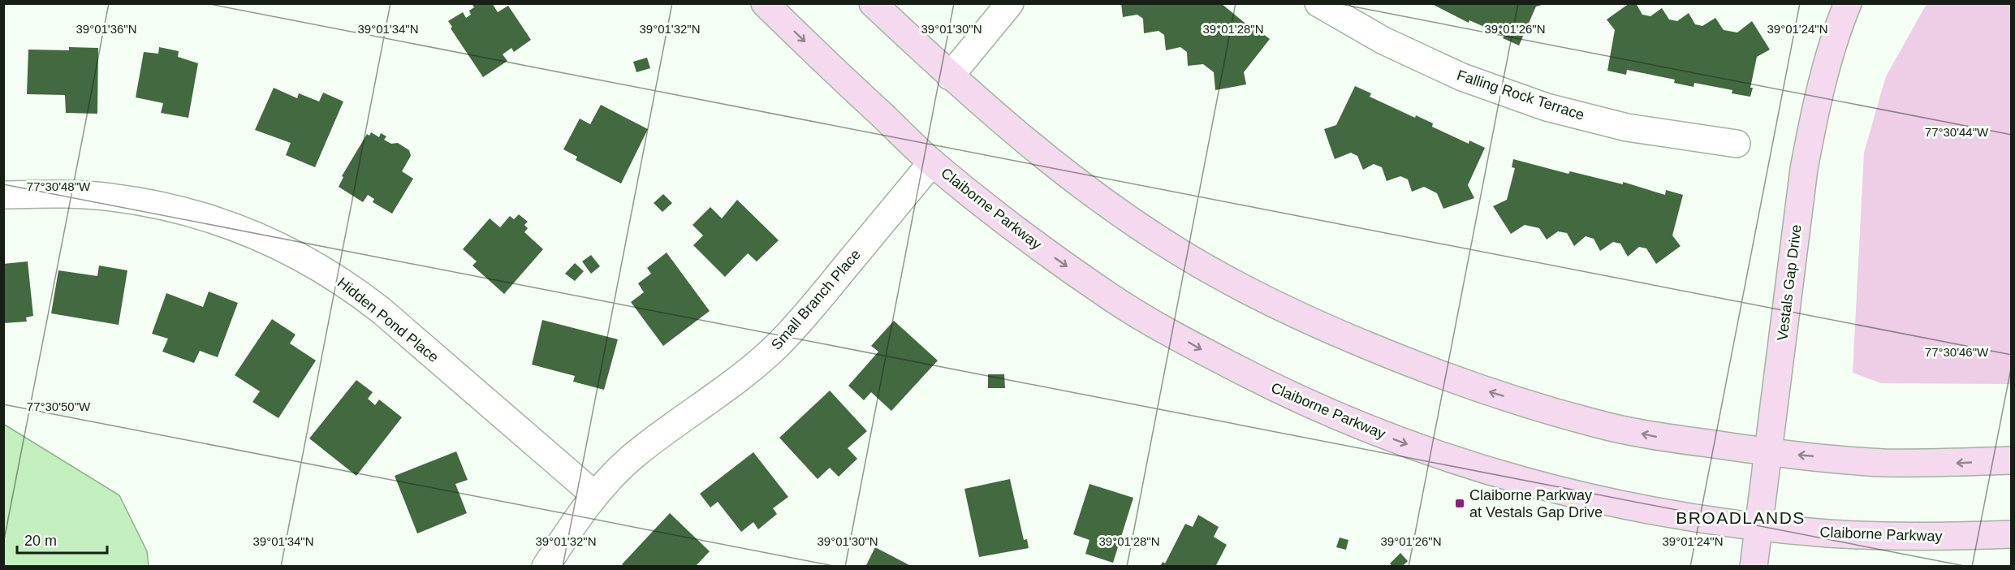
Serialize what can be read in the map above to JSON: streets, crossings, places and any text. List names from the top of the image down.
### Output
{
  "streets": {
    "main road": ["Claiborne Parkway", "Vestals Gap Drive"],
    "street": ["Falling Rock Terrace", "Small Branch Place", "Hidden Pond Place"]
  },
  "crossings": [
    ["Claiborne Parkway", "Vestals Gap Drive"],
    ["Claiborne Parkway", "Small Branch Place"],
    ["Small Branch Place", "Hidden Pond Place"]
  ],
  "districts": ["BROADLANDS"],
  "places": {
    "transit": ["Claiborne Parkway at Vestals Gap Drive"]
  },
  "scale_bar": "20 m",
  "coordinates": [
    "39°01'36\"N",
    "39°01'34\"N",
    "39°01'32\"N",
    "39°01'30\"N",
    "39°01'28\"N",
    "39°01'26\"N",
    "39°01'24\"N",
    "77°30'44\"W",
    "77°30'48\"W",
    "77°30'46\"W",
    "77°30'50\"W"
  ]
}
